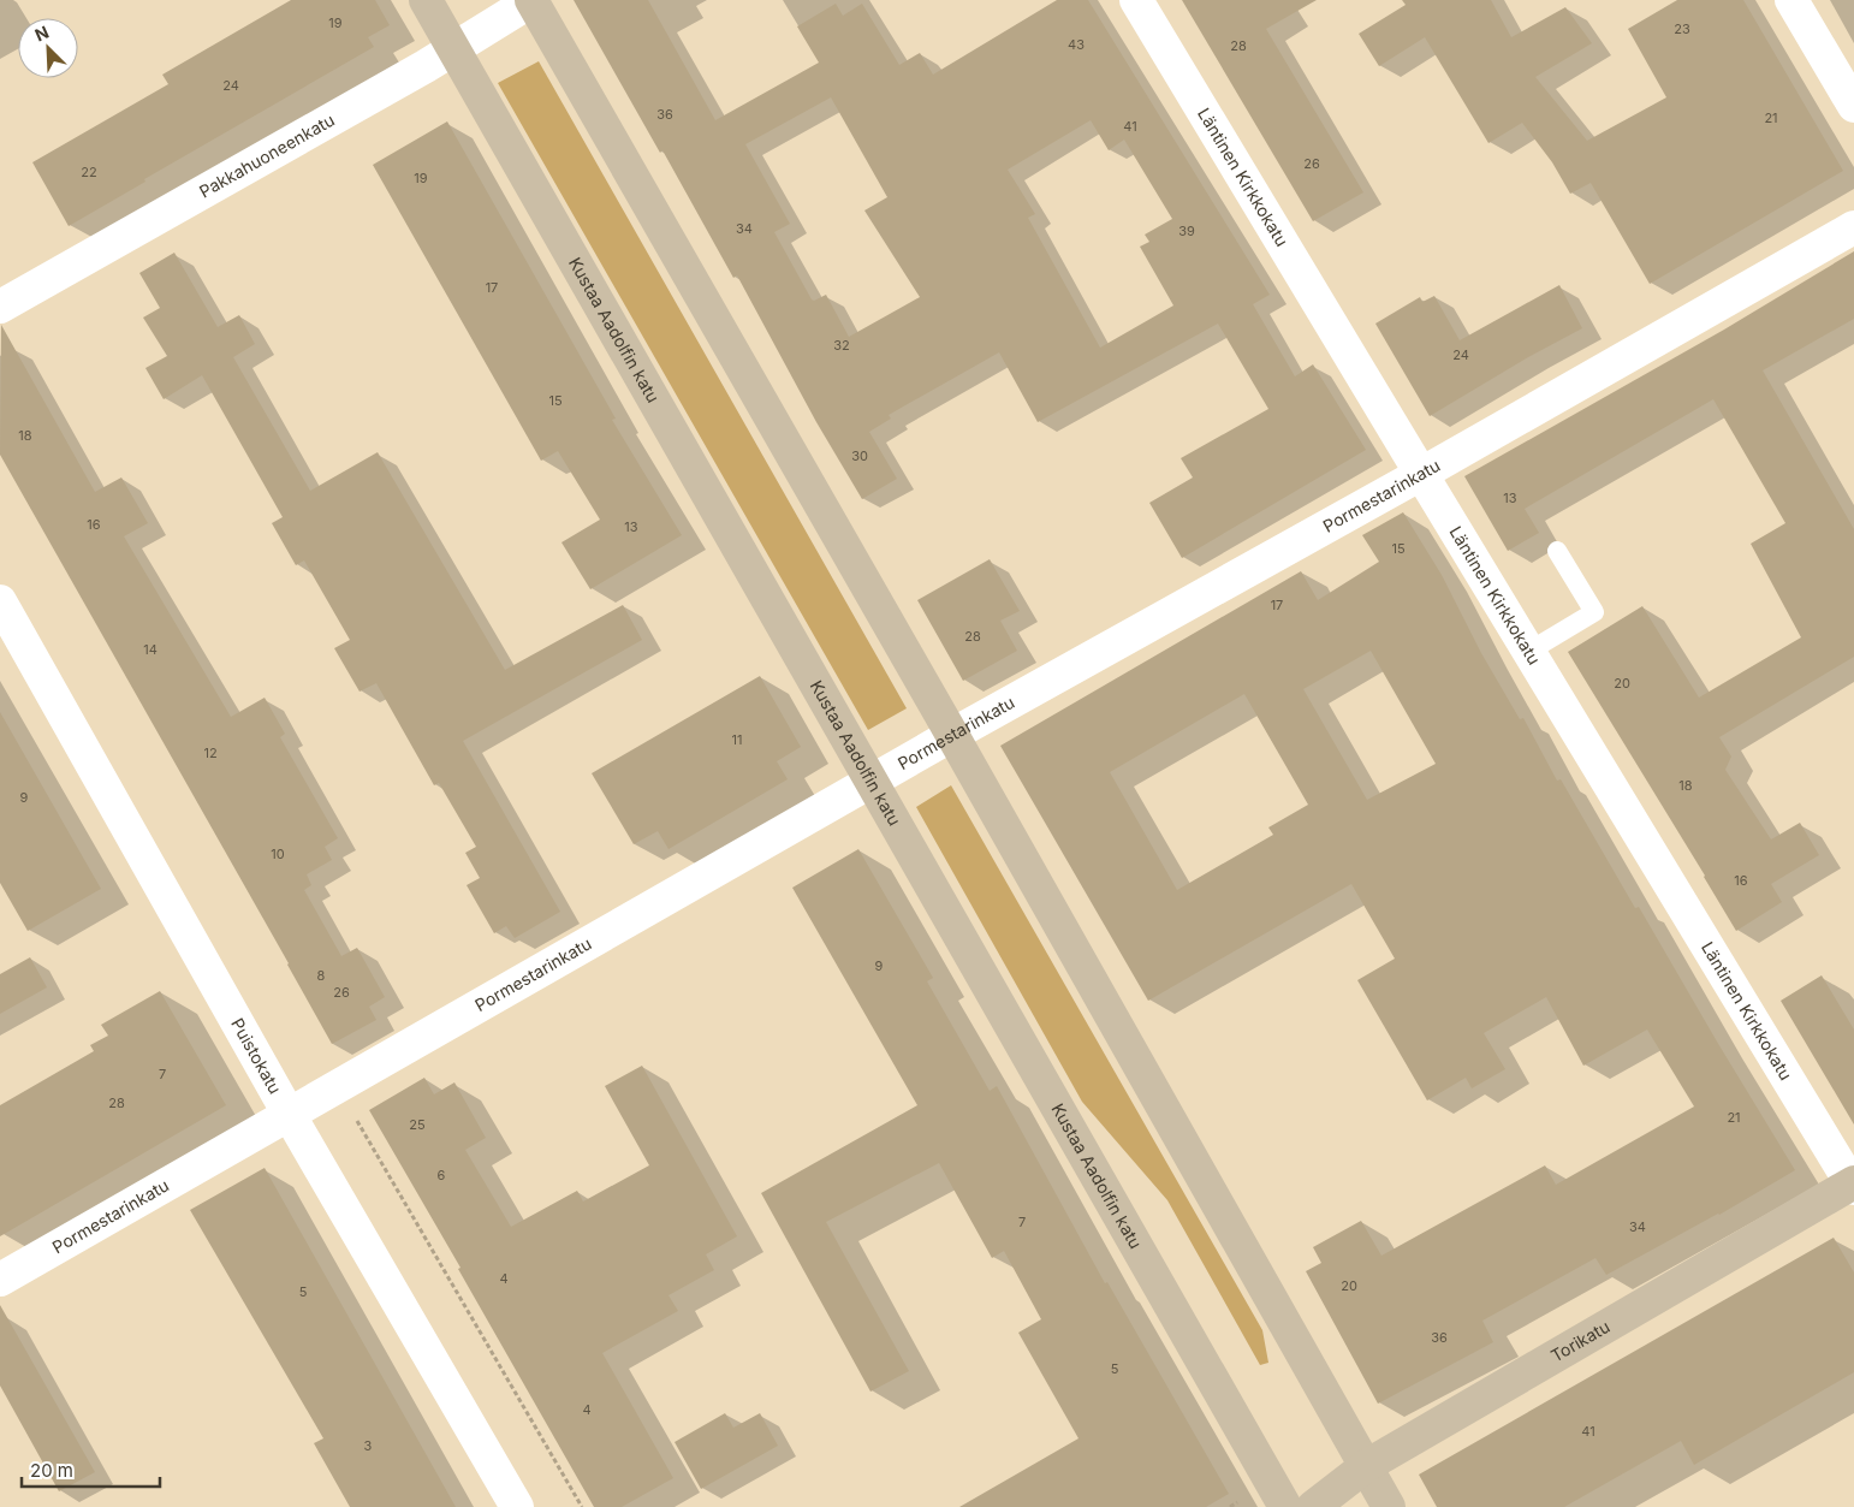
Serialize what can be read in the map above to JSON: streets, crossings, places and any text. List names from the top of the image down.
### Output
{
  "streets": {
    "main road": ["Kustaa Aadolfin katu", "Torikatu"],
    "street": [
      "Pakkahuoneenkatu",
      "Läntinen Kirkkokatu",
      "Pormestarinkatu",
      "Puistokatu"
    ]
  },
  "crossings": [
    ["Pakkahuoneenkatu", "Kustaa Aadolfin katu"],
    ["Läntinen Kirkkokatu", "Pormestarinkatu"],
    ["Läntinen Kirkkokatu", "Torikatu"],
    ["Kustaa Aadolfin katu", "Pormestarinkatu"],
    ["Pormestarinkatu", "Puistokatu"]
  ],
  "house_numbers": [
    "19",
    "23",
    "43",
    "28",
    "24",
    "36",
    "21",
    "41",
    "26",
    "22",
    "19",
    "34",
    "39",
    "17",
    "32",
    "24",
    "15",
    "18",
    "30",
    "13",
    "16",
    "13",
    "15",
    "17",
    "28",
    "14",
    "20",
    "11",
    "12",
    "18",
    "9",
    "10",
    "16",
    "9",
    "8",
    "26",
    "7",
    "28",
    "21",
    "25",
    "6",
    "7",
    "34",
    "4",
    "20",
    "5",
    "36",
    "5",
    "4",
    "41",
    "3"
  ],
  "scale_bar": "20 m",
  "north": "top left"
}
